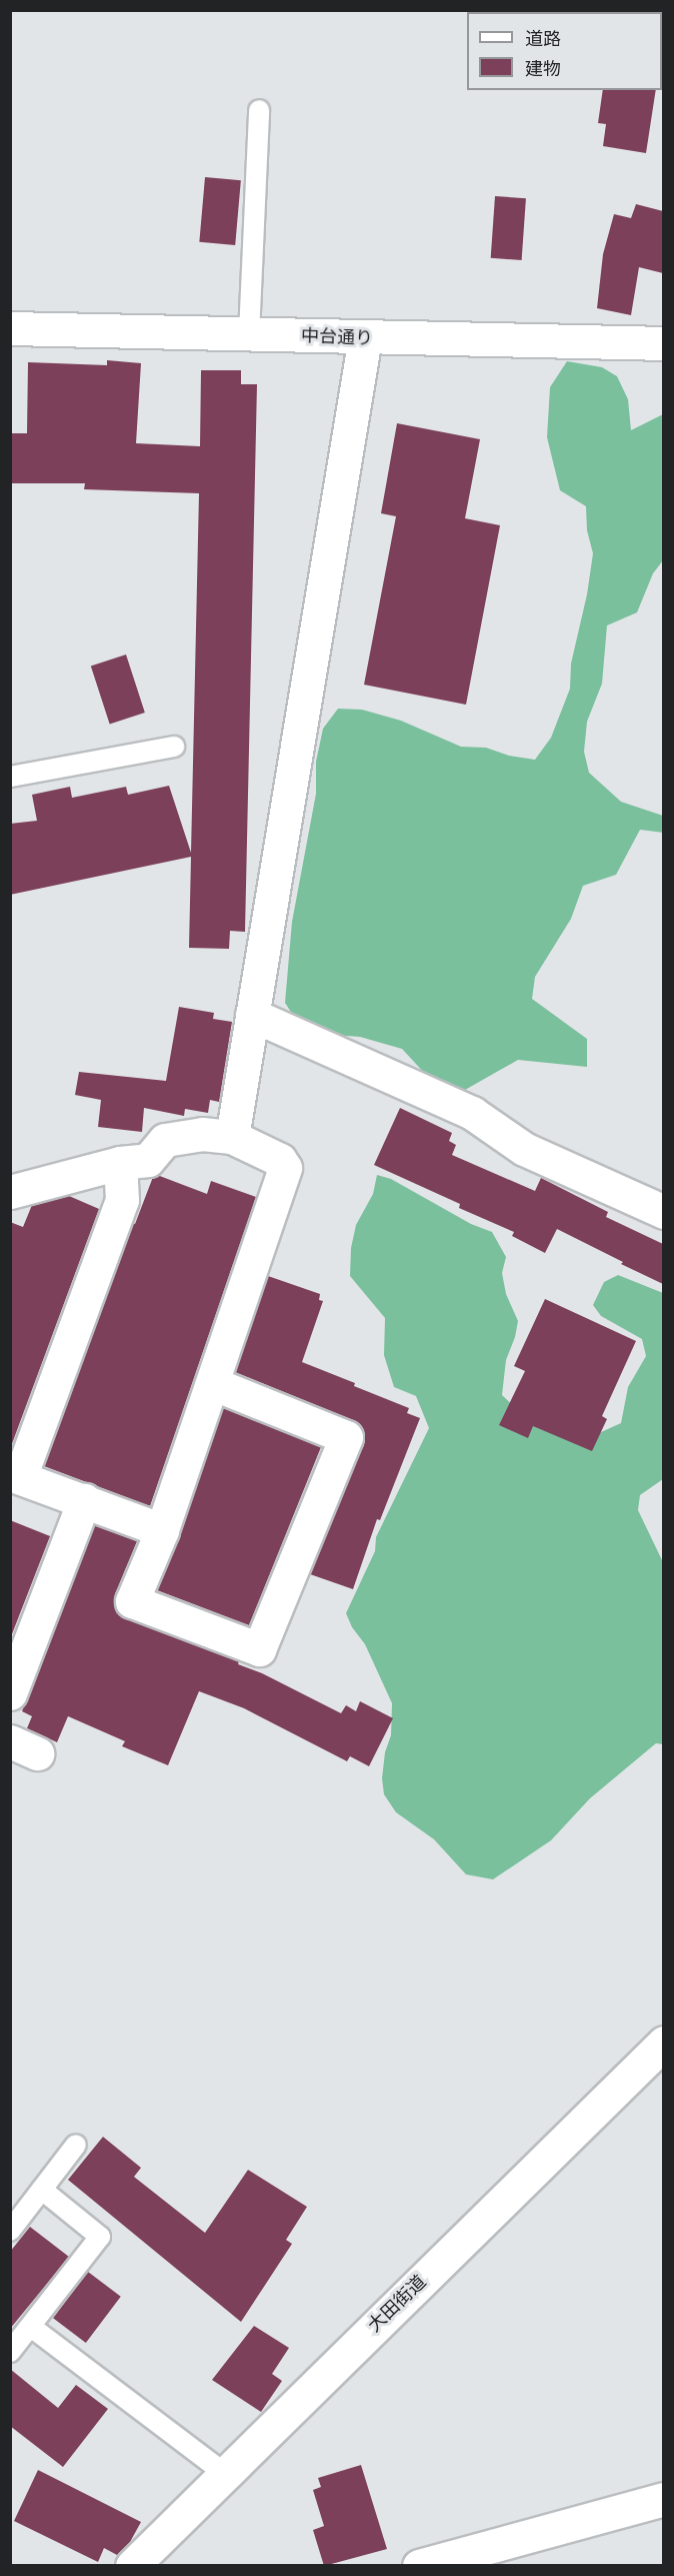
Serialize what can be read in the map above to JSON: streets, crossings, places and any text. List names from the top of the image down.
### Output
{
  "streets": {
    "street": ["中台通り", "大田街道"]
  },
  "legend": ["道路", "建物"]
}
